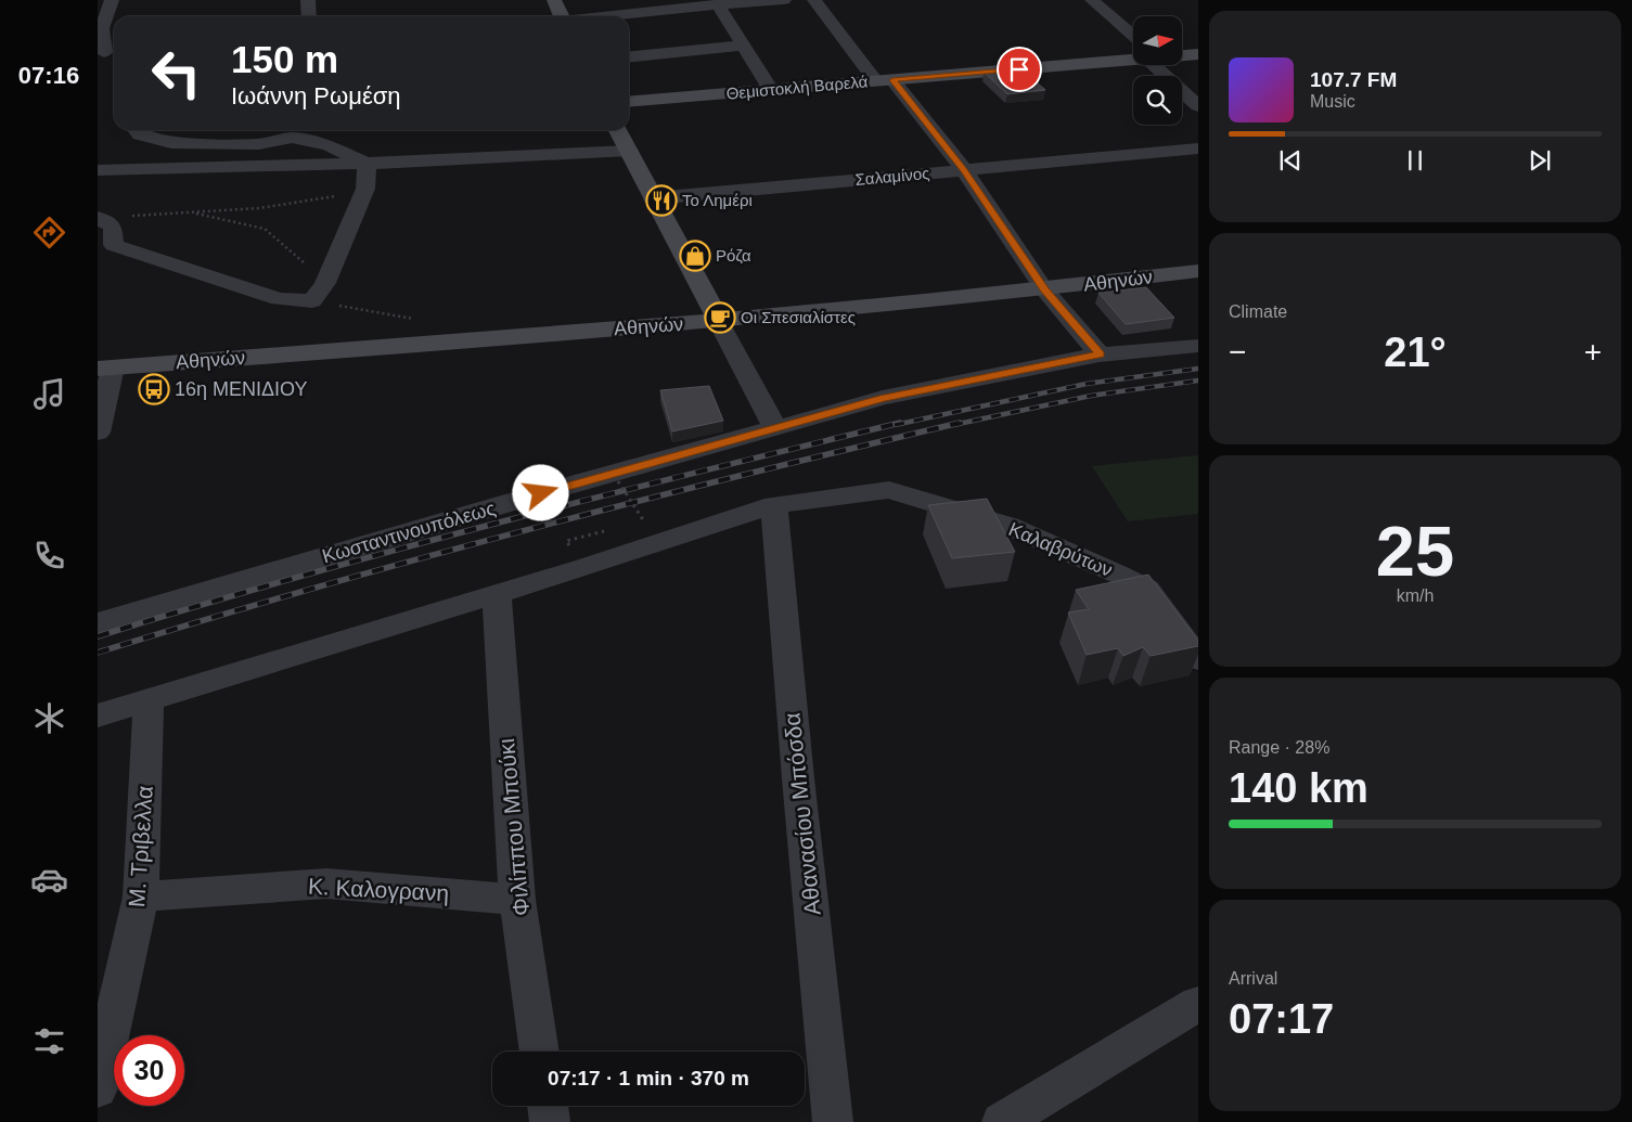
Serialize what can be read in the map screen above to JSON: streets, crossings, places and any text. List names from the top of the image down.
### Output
{
  "streets": {
    "street": [
      "Θεμιστοκλή Βαρελά",
      "Σαλαμίνος",
      "Αθηνών",
      "Κωσταντινουπόλεως",
      "Καλαβρύτων",
      "Αθανασίου Μπόσδα",
      "Φιλίππου Μπούκι",
      "Μ. Τριβελλα",
      "Κ. Καλογρανη"
    ]
  },
  "crossings": [
    ["Καλαβρύτων", "Αθανασίου Μπόσδα"],
    ["Φιλίππου Μπούκι", "Κ. Καλογρανη"],
    ["Μ. Τριβελλα", "Κ. Καλογρανη"]
  ],
  "places": {
    "restaurant": ["Το Λημέρι"],
    "shop": ["Ρόζα"],
    "cafe": ["Οι Σπεσιαλίστες"],
    "bus stop": ["16η ΜΕΝΙΔΙΟΥ"]
  },
  "north": "right",
  "page": {
    "tabs": "07:16",
    "turn": ["150 m", "Ιωάννη Ρωμέση"],
    "song": ["107.7 FM", "Music"],
    "tile": [
      "Climate",
      ["25", "km/h"],
      ["Range · 28%", "140 km"],
      ["Arrival", "07:17"]
    ],
    "heat": ["−", "21°", "+"],
    "limit": "30",
    "trip": "07:17 · 1 min · 370 m"
  }
}
